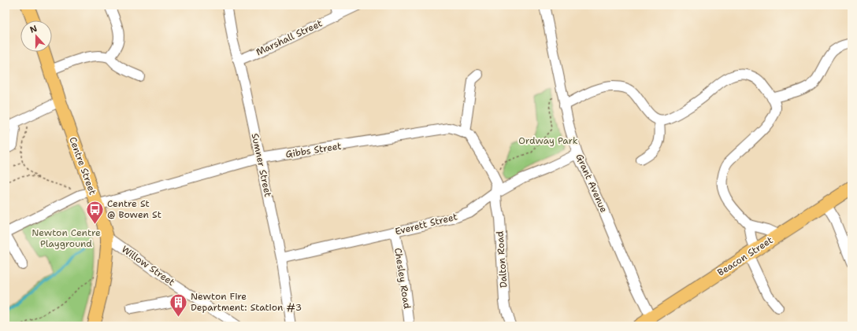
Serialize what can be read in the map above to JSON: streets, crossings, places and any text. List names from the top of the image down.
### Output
{
  "streets": {
    "main road": ["Centre Street", "Beacon Street"],
    "street": [
      "Marshall Street",
      "Gibbs Street",
      "Sumner Street",
      "Grant Avenue",
      "Everett Street",
      "Dalton Road",
      "Willow Street",
      "Chesley Road"
    ]
  },
  "crossings": [
    ["Marshall Street", "Sumner Street"],
    ["Gibbs Street", "Sumner Street"],
    ["Gibbs Street", "Centre Street"],
    ["Gibbs Street", "Everett Street"],
    ["Gibbs Street", "Dalton Road"],
    ["Sumner Street", "Everett Street"],
    ["Centre Street", "Willow Street"],
    ["Grant Avenue", "Everett Street"],
    ["Grant Avenue", "Beacon Street"],
    ["Everett Street", "Dalton Road"],
    ["Everett Street", "Chesley Road"]
  ],
  "parks": ["Ordway Park", "Newton Centre Playground"],
  "places": {
    "bus stop": ["Centre St @ Bowen St"],
    "building": ["Newton Fire Department: Station #3"]
  },
  "north": "top"
}
